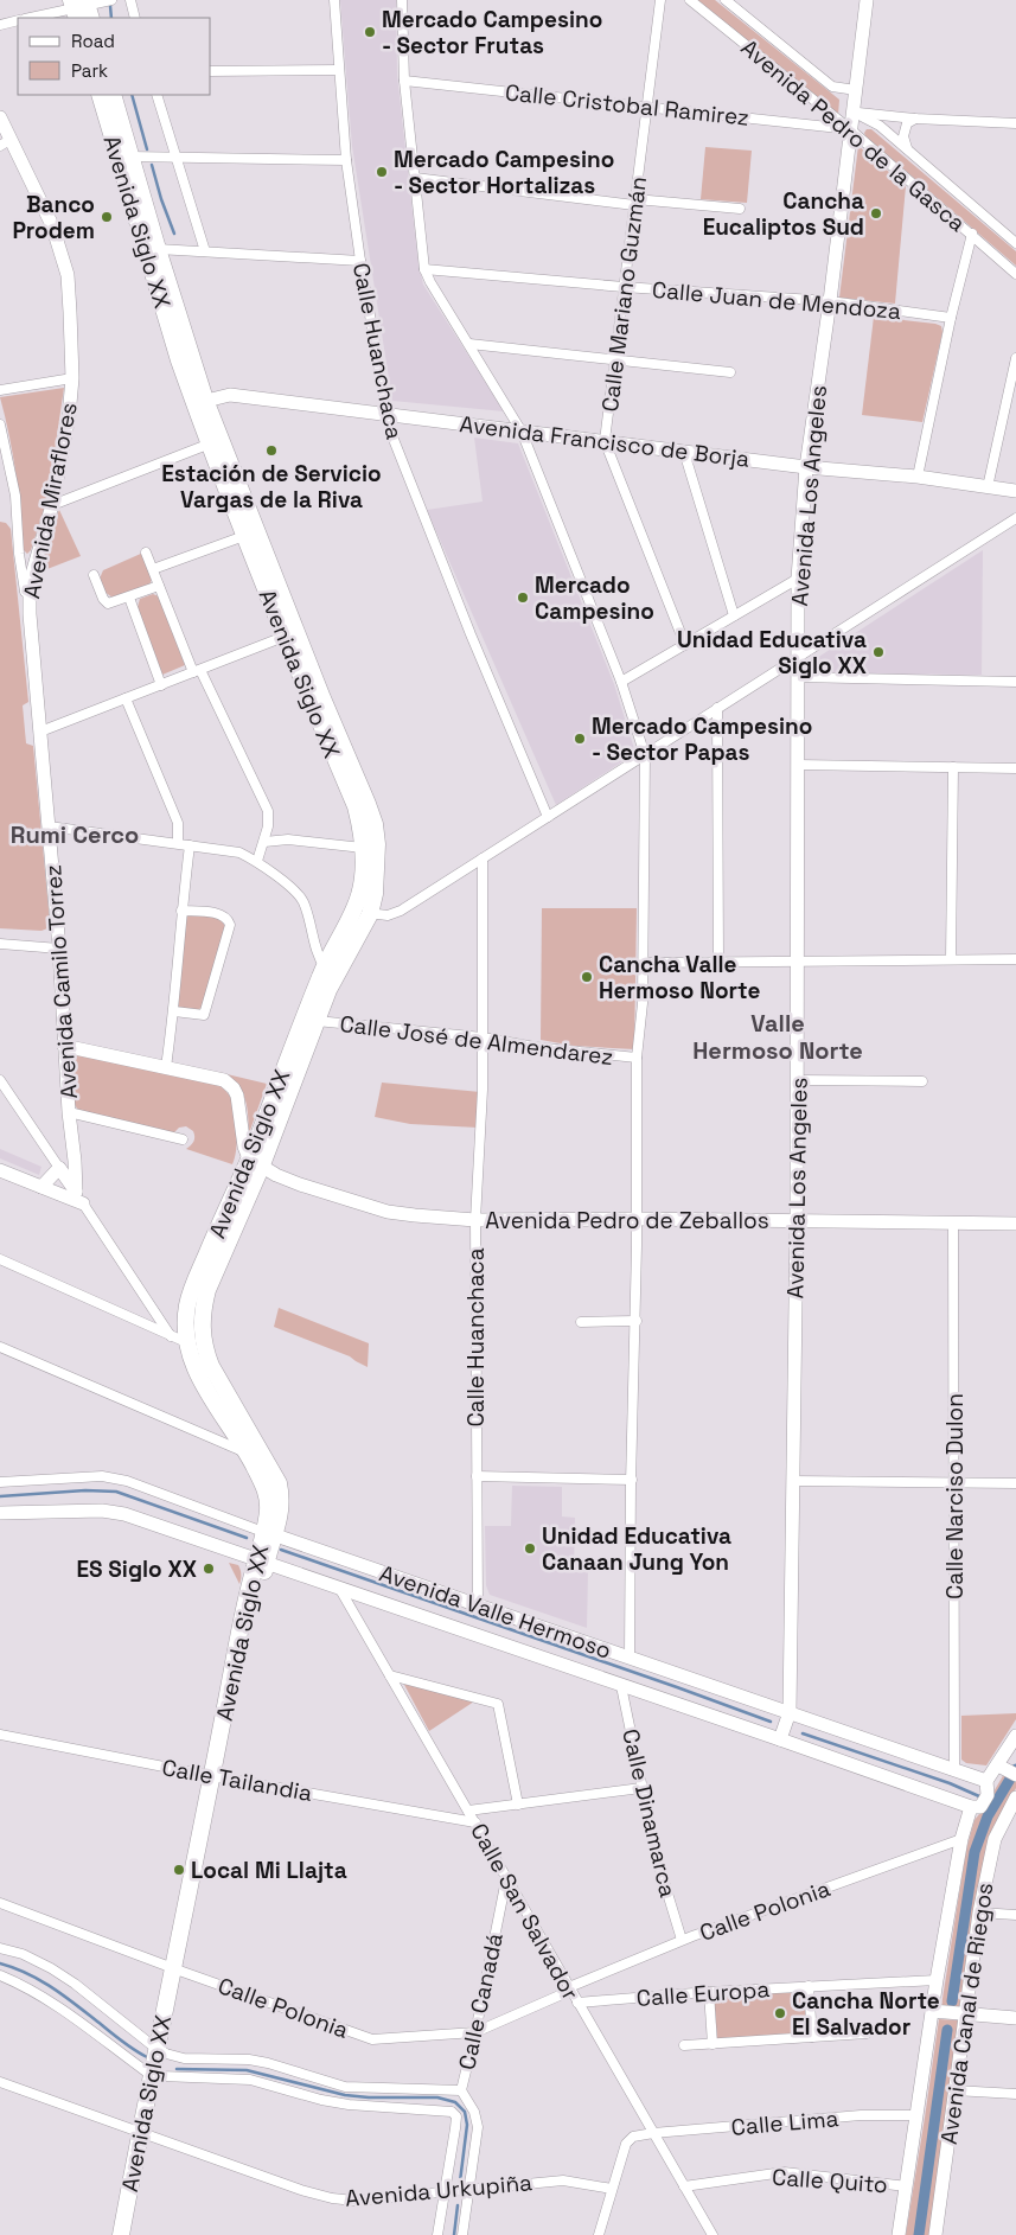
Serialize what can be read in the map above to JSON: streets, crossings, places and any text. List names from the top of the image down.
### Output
{
  "streets": {
    "highway": ["Avenida Siglo XX"],
    "street": [
      "Calle Cristobal Ramirez",
      "Avenida Pedro de la Gasca",
      "Calle Mariano Guzmán",
      "Calle Juan de Mendoza",
      "Calle Huanchaca",
      "Avenida Francisco de Borja",
      "Avenida Los Angeles",
      "Avenida Miraflores",
      "Avenida Camilo Torrez",
      "Calle José de Almendarez",
      "Avenida Pedro de Zeballos",
      "Calle Narciso Dulon",
      "Avenida Valle Hermoso",
      "Calle Tailandia",
      "Calle Dinamarca",
      "Calle Polonia",
      "Calle San Salvador",
      "Calle Europa",
      "Calle Canadá",
      "Avenida Canal de Riegos",
      "Calle Lima",
      "Calle Quito",
      "Avenida Urkupiña"
    ]
  },
  "crossings": [
    ["Calle Cristobal Ramirez", "Avenida Pedro de la Gasca"],
    ["Calle Cristobal Ramirez", "Calle Mariano Guzmán"],
    ["Calle Cristobal Ramirez", "Avenida Los Angeles"],
    ["Avenida Pedro de la Gasca", "Avenida Los Angeles"],
    ["Avenida Siglo XX", "Avenida Francisco de Borja"],
    ["Avenida Siglo XX", "Calle José de Almendarez"],
    ["Avenida Siglo XX", "Avenida Pedro de Zeballos"],
    ["Avenida Siglo XX", "Avenida Valle Hermoso"],
    ["Avenida Siglo XX", "Calle Tailandia"],
    ["Avenida Siglo XX", "Calle Polonia"],
    ["Avenida Siglo XX", "Avenida Urkupiña"],
    ["Calle Mariano Guzmán", "Calle Juan de Mendoza"],
    ["Calle Mariano Guzmán", "Avenida Francisco de Borja"],
    ["Calle Juan de Mendoza", "Avenida Los Angeles"],
    ["Calle Huanchaca", "Avenida Francisco de Borja"],
    ["Calle Huanchaca", "Calle José de Almendarez"],
    ["Calle Huanchaca", "Avenida Pedro de Zeballos"],
    ["Calle Huanchaca", "Avenida Valle Hermoso"],
    ["Avenida Francisco de Borja", "Avenida Los Angeles"],
    ["Avenida Los Angeles", "Avenida Pedro de Zeballos"],
    ["Avenida Los Angeles", "Avenida Valle Hermoso"],
    ["Avenida Miraflores", "Avenida Camilo Torrez"],
    ["Avenida Pedro de Zeballos", "Calle Narciso Dulon"],
    ["Calle Narciso Dulon", "Avenida Valle Hermoso"],
    ["Avenida Valle Hermoso", "Calle Dinamarca"],
    ["Avenida Valle Hermoso", "Calle San Salvador"],
    ["Avenida Valle Hermoso", "Avenida Canal de Riegos"],
    ["Calle Tailandia", "Calle San Salvador"],
    ["Calle Dinamarca", "Calle Polonia"],
    ["Calle Polonia", "Calle San Salvador"],
    ["Calle Polonia", "Calle Canadá"],
    ["Calle Polonia", "Avenida Canal de Riegos"],
    ["Calle San Salvador", "Calle Europa"],
    ["Calle San Salvador", "Calle Canadá"],
    ["Calle San Salvador", "Calle Lima"],
    ["Calle San Salvador", "Calle Quito"],
    ["Calle Europa", "Avenida Canal de Riegos"],
    ["Avenida Canal de Riegos", "Calle Lima"],
    ["Avenida Canal de Riegos", "Calle Quito"],
    ["Calle Lima", "Avenida Urkupiña"]
  ],
  "districts": ["Rumi Cerco", "Valle Hermoso Norte"],
  "places": [
    "Mercado Campesino - Sector Frutas",
    "Mercado Campesino - Sector Hortalizas",
    "Cancha Eucaliptos Sud",
    "Banco Prodem",
    "Estación de Servicio Vargas de la Riva",
    "Mercado Campesino",
    "Unidad Educativa Siglo XX",
    "Mercado Campesino - Sector Papas",
    "Cancha Valle Hermoso Norte",
    "Unidad Educativa Canaan Jung Yon",
    "ES Siglo XX",
    "Local Mi Llajta",
    "Cancha Norte El Salvador"
  ],
  "legend": ["Road", "Park"]
}
